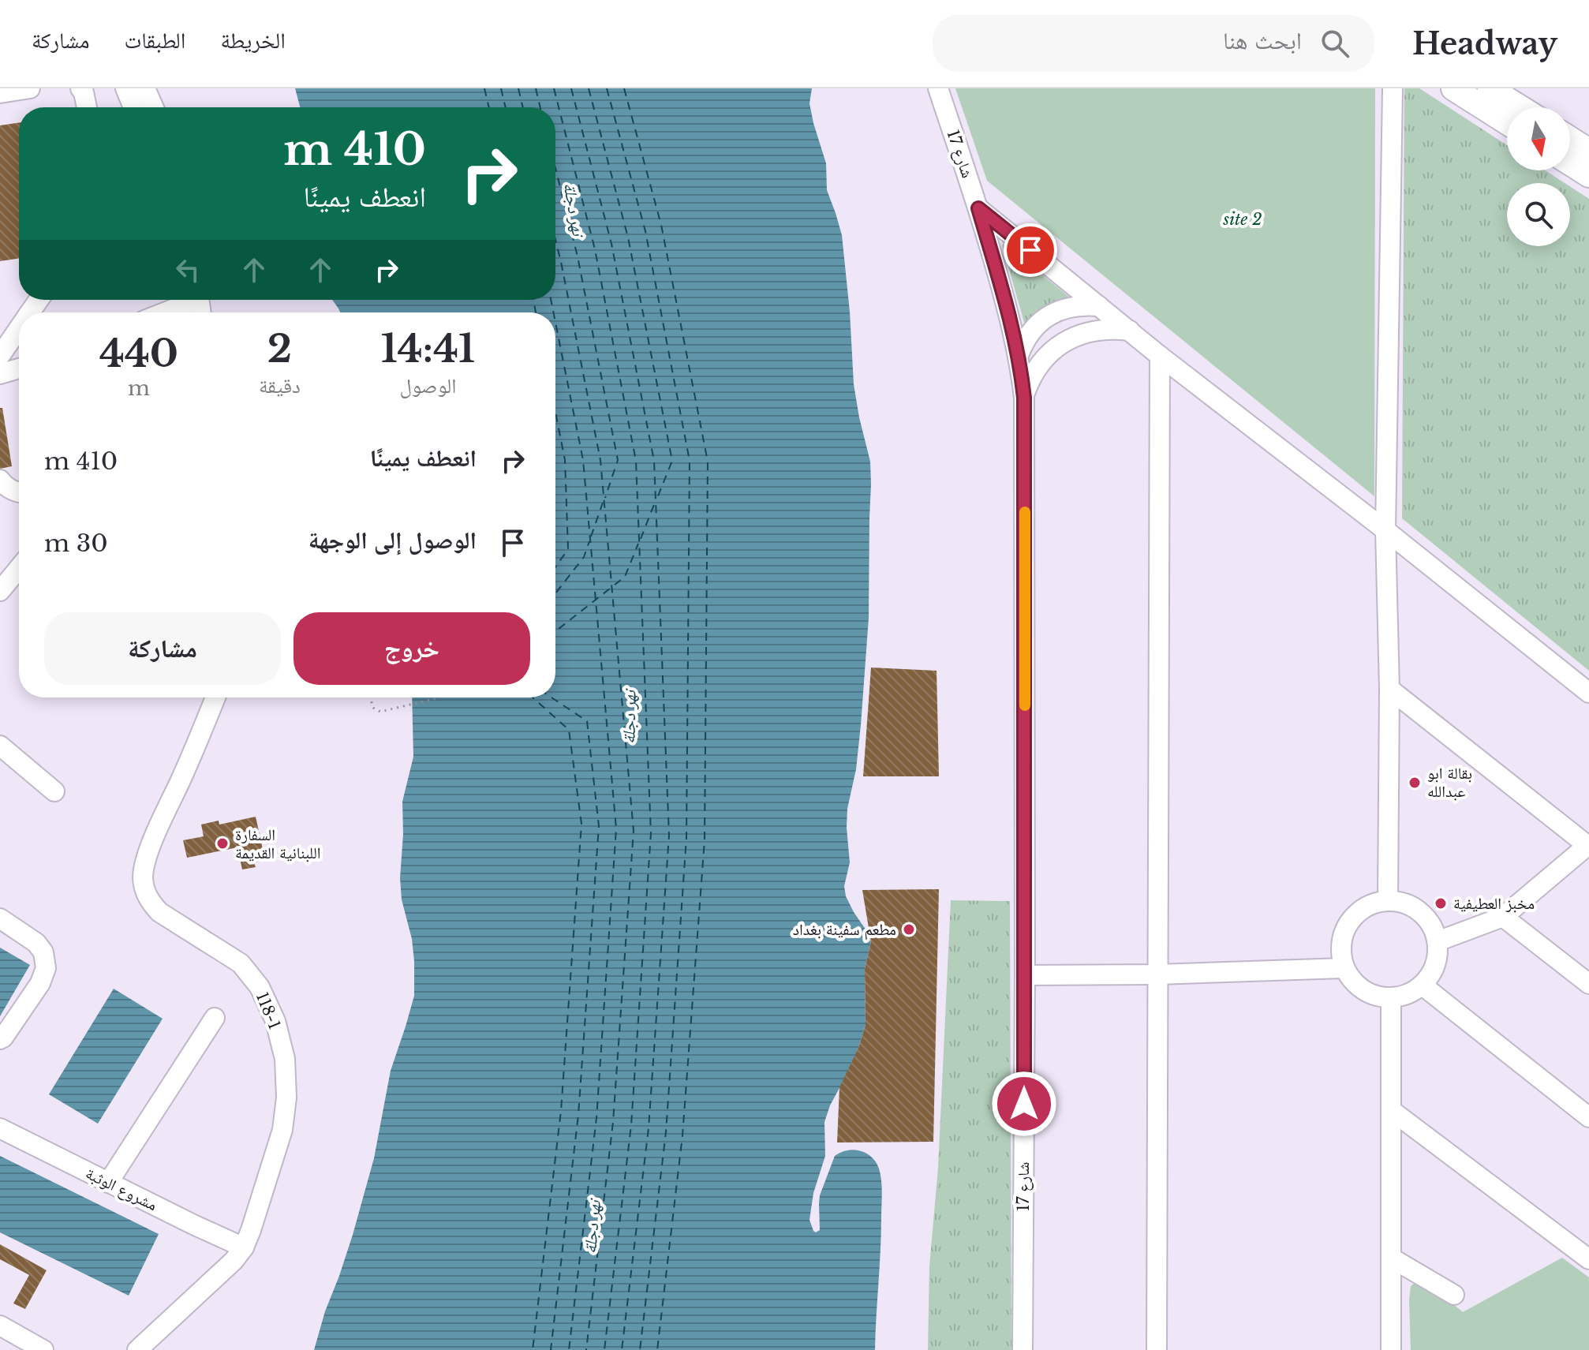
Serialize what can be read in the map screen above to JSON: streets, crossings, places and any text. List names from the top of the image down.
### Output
{
  "streets": {
    "street": ["شارع 17", "118-1", "مشروع الوثبة"]
  },
  "crossings": [
    ["118-1", "مشروع الوثبة"]
  ],
  "water": ["نهر دجلة"],
  "parks": ["site 2"],
  "places": [
    "بقالة ابو عبدالله",
    "السفارة اللبنانية القديمة",
    "مخبز العطيفية",
    "مطعم سفينة بغداد"
  ],
  "north": "bottom",
  "page": {
    "header": "Headway",
    "search": "ابحث هنا",
    "nav": ["الخريطة", "الطبقات", "مشاركة"],
    "turn": ["410 m", "انعطف يمينًا"],
    "eta": [
      "14:41",
      "الوصول",
      "2",
      "دقيقة",
      "440",
      "m"
    ],
    "list": [
      {
        "name": "انعطف يمينًا",
        "value": "410 m"
      },
      {
        "name": "الوصول إلى الوجهة",
        "value": "30 m"
      }
    ],
    "buttons": ["خروج", "مشاركة"]
  }
}
